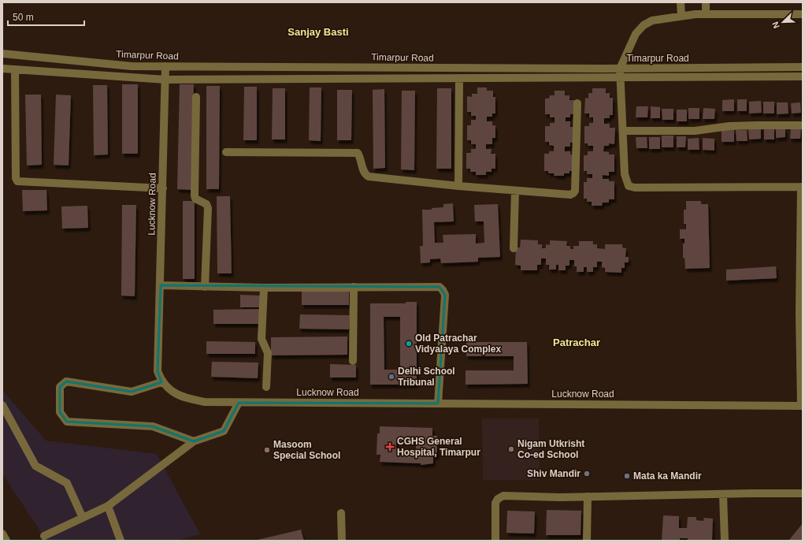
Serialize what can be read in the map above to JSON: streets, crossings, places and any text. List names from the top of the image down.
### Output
{
  "streets": {
    "street": ["Timarpur Road", "Lucknow Road"]
  },
  "crossings": [
    ["Timarpur Road", "Lucknow Road"]
  ],
  "districts": ["Sanjay Basti", "Patrachar"],
  "places": {
    "other": [
      "Old Patrachar Vidyalaya Complex",
      "Delhi School Tribunal",
      "Nigam Utkrisht Co-ed School",
      "Masoom Special School",
      "Shiv Mandir",
      "Mata ka Mandir"
    ],
    "health": ["CGHS General Hospital, Timarpur"]
  },
  "scale_bar": "50 m",
  "north": "bottom left"
}
